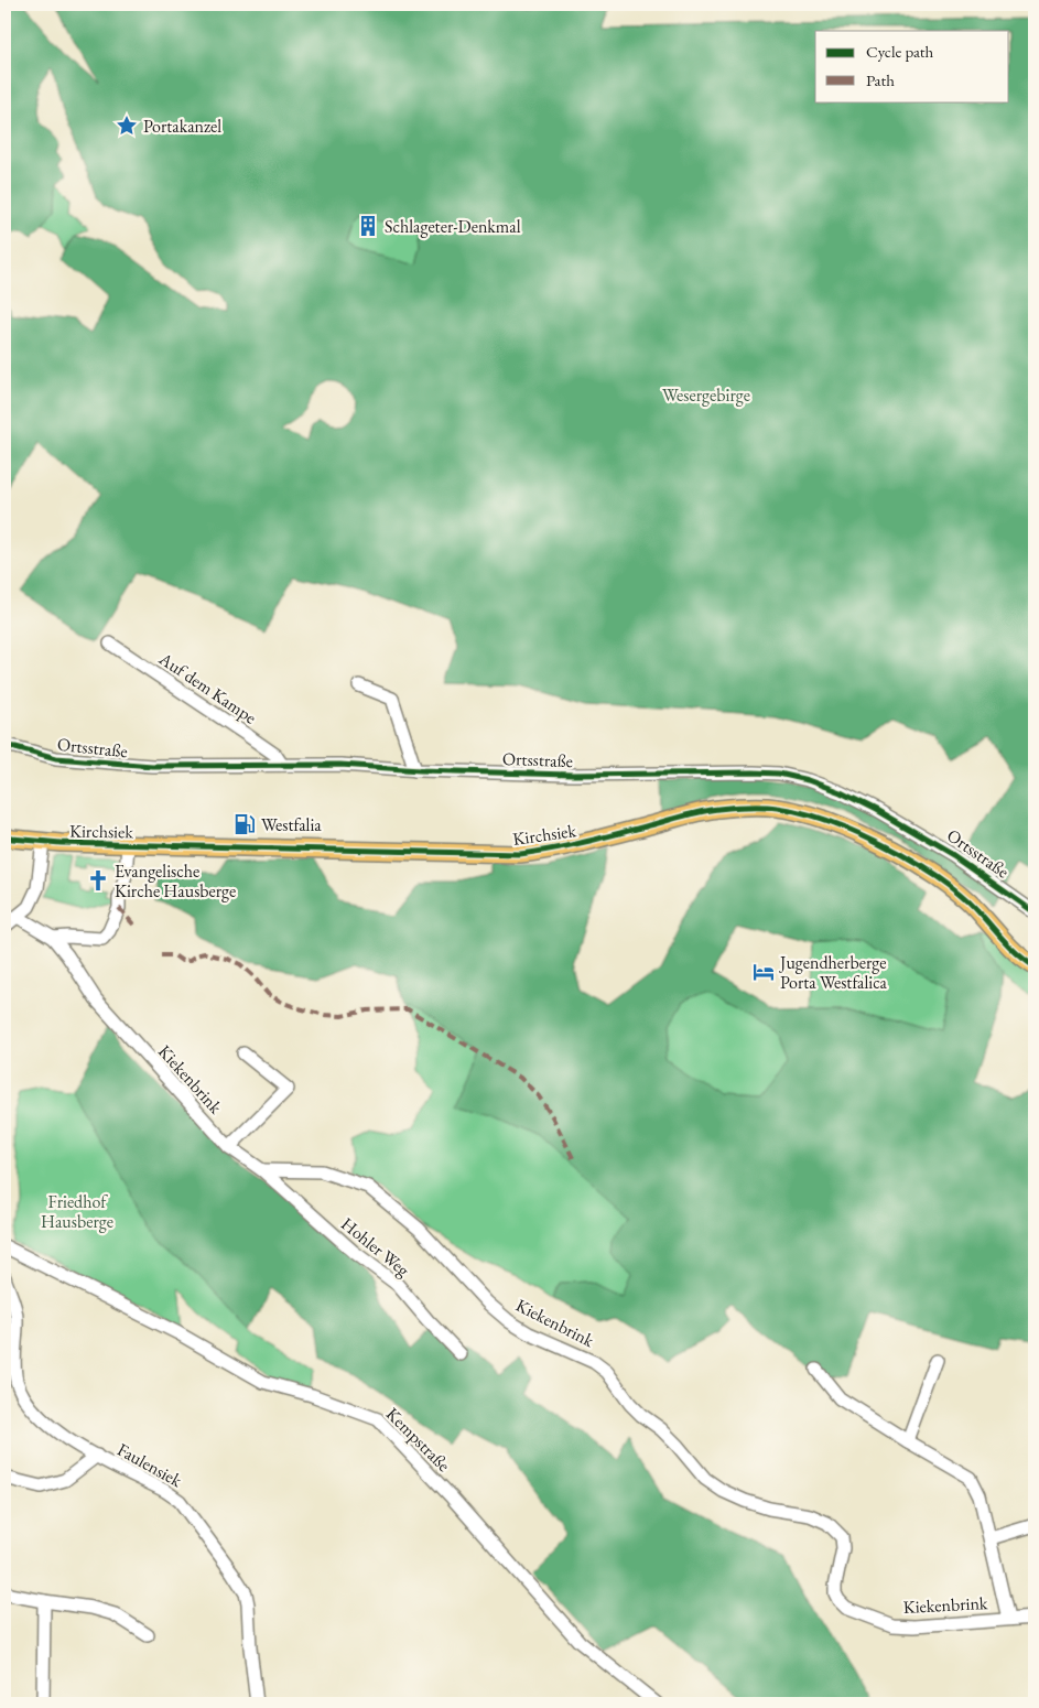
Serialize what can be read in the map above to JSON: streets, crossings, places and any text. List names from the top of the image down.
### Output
{
  "streets": {
    "main road": ["Kirchsiek"],
    "street": [
      "Auf dem Kampe",
      "Ortsstraße",
      "Kiekenbrink",
      "Hohler Weg",
      "Kempstraße",
      "Faulensiek"
    ]
  },
  "crossings": [
    ["Auf dem Kampe", "Ortsstraße"],
    ["Kiekenbrink", "Hohler Weg"]
  ],
  "parks": ["Wesergebirge", "Friedhof Hausberge"],
  "places": {
    "place": ["Portakanzel"],
    "building": ["Schlageter-Denkmal"],
    "fuel station": ["Westfalia"],
    "church": ["Evangelische Kirche Hausberge"],
    "hotel": ["Jugendherberge Porta Westfalica"]
  },
  "legend": ["Cycle path", "Path"]
}
